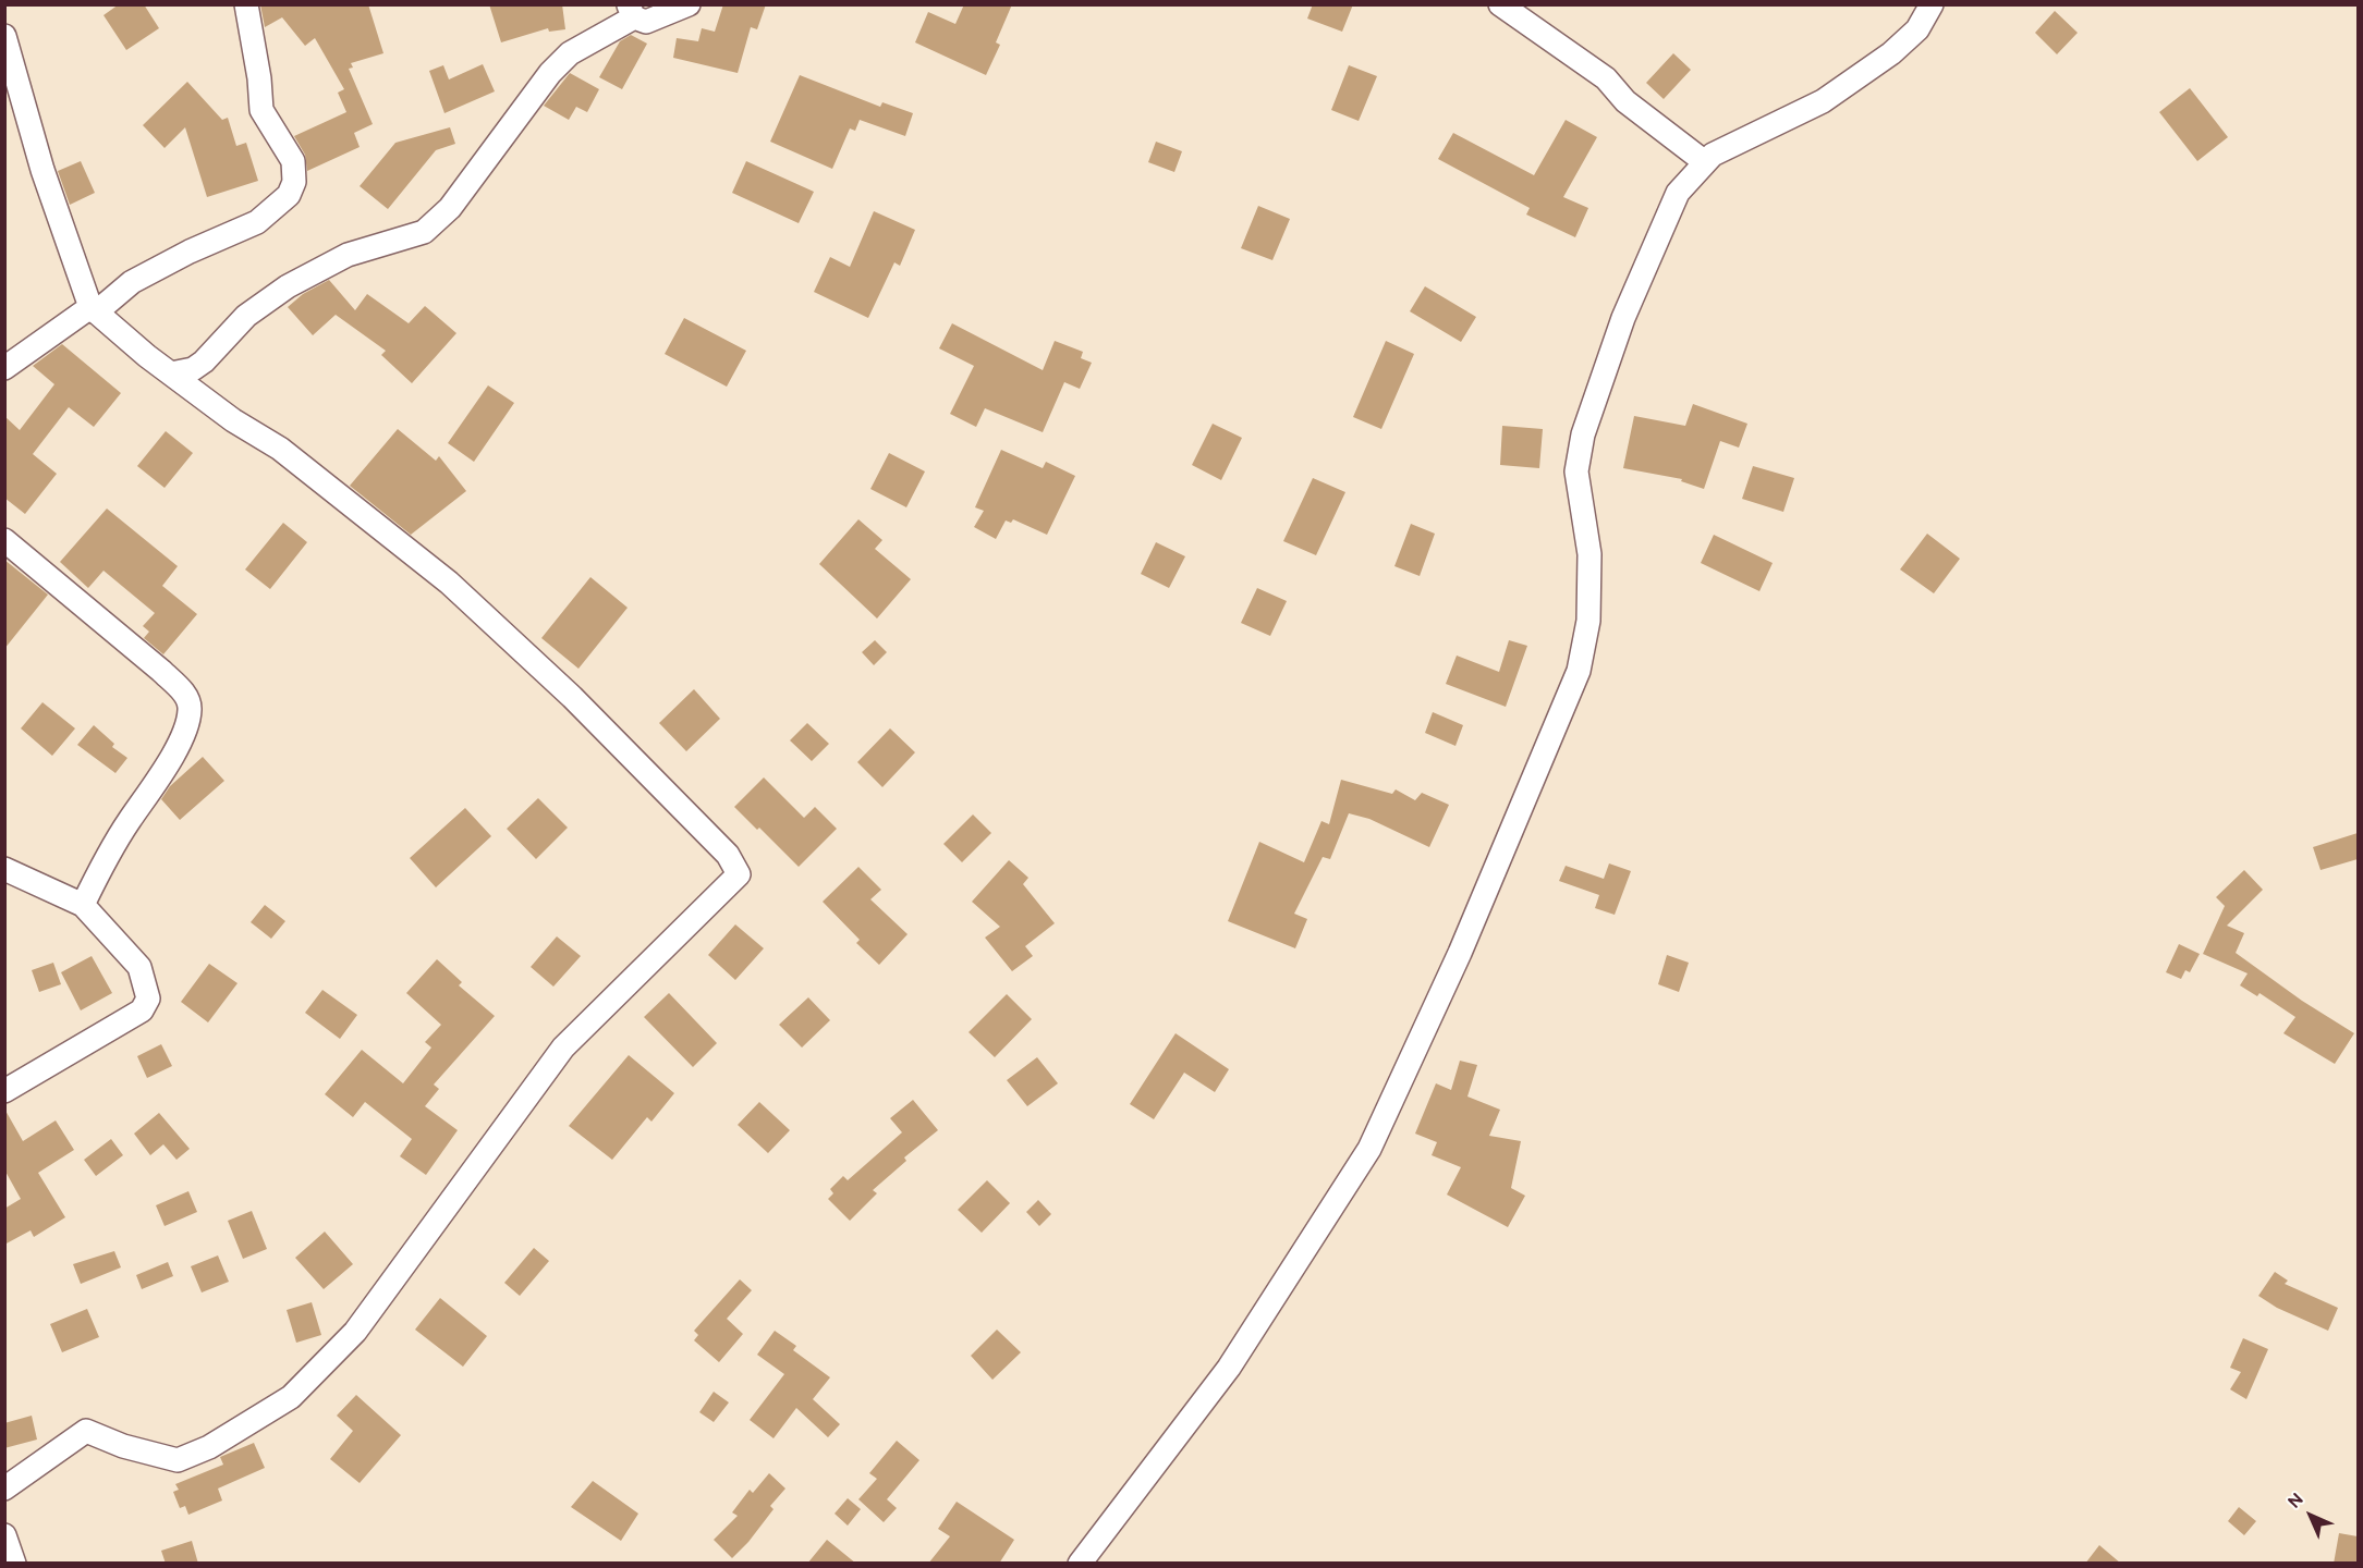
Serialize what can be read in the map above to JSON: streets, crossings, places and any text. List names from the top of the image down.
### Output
{
  "north": "top left"
}
